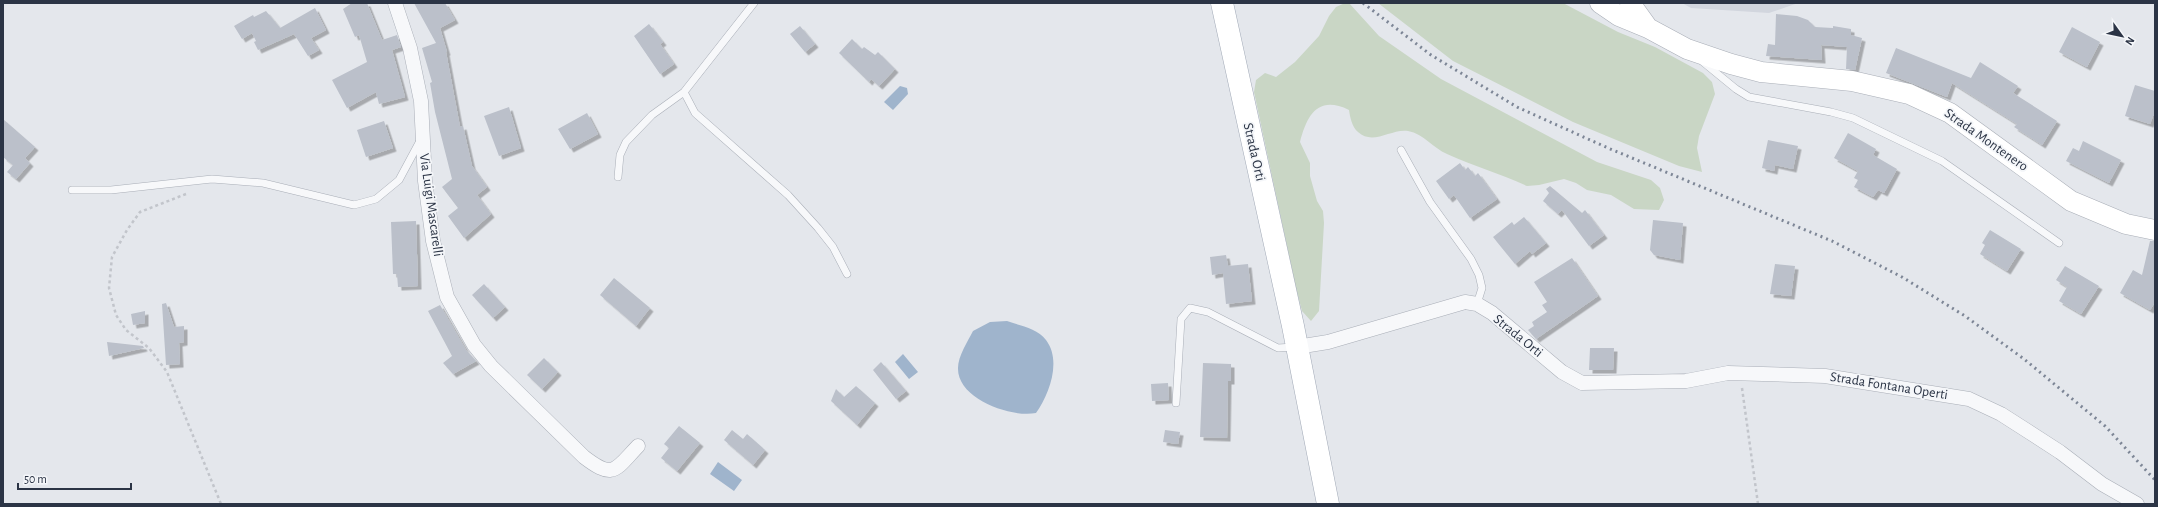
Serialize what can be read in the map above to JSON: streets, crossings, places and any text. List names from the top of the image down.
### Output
{
  "streets": {
    "main road": ["Strada Montenero", "Strada Orti"],
    "street": ["Via Luigi Mascarelli", "Strada Fontana Operti"]
  },
  "crossings": [
    ["Strada Orti", "Strada Fontana Operti"]
  ],
  "scale_bar": "50 m",
  "north": "bottom right"
}
